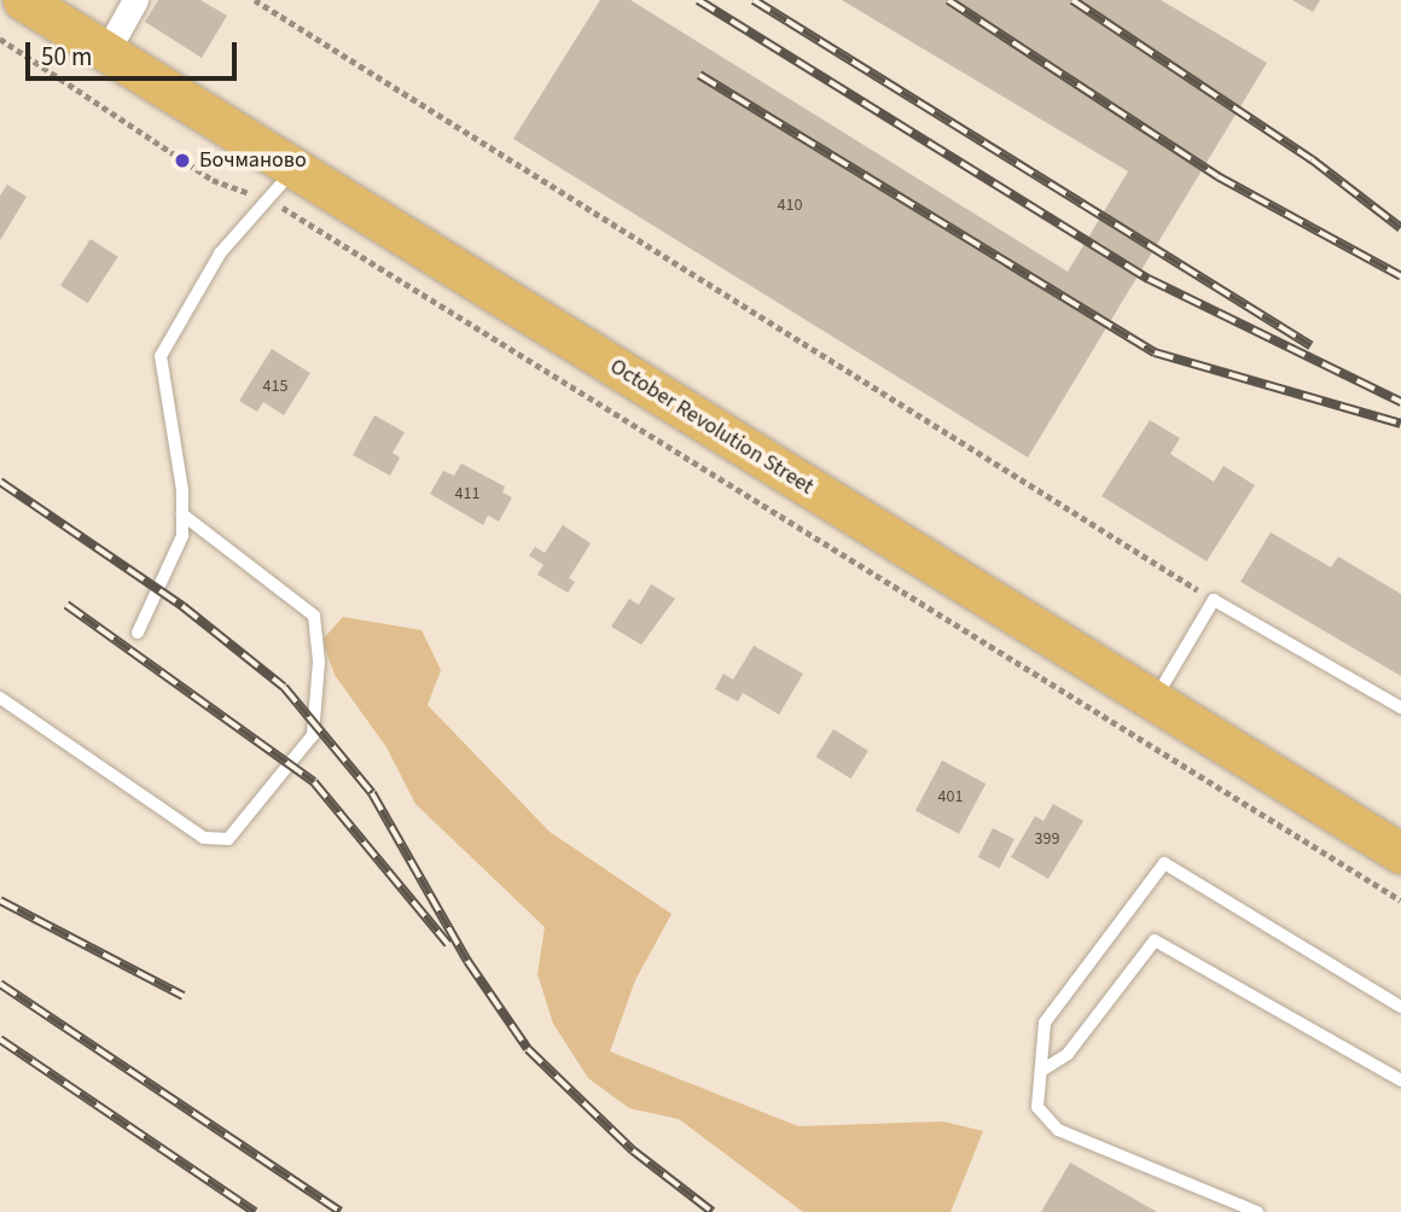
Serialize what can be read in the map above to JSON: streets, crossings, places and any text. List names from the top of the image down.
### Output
{
  "streets": {
    "main road": ["October Revolution Street"]
  },
  "places": ["Бочманово"],
  "house_numbers": [
    "410",
    "415",
    "411",
    "401",
    "399"
  ],
  "scale_bar": "50 m"
}
